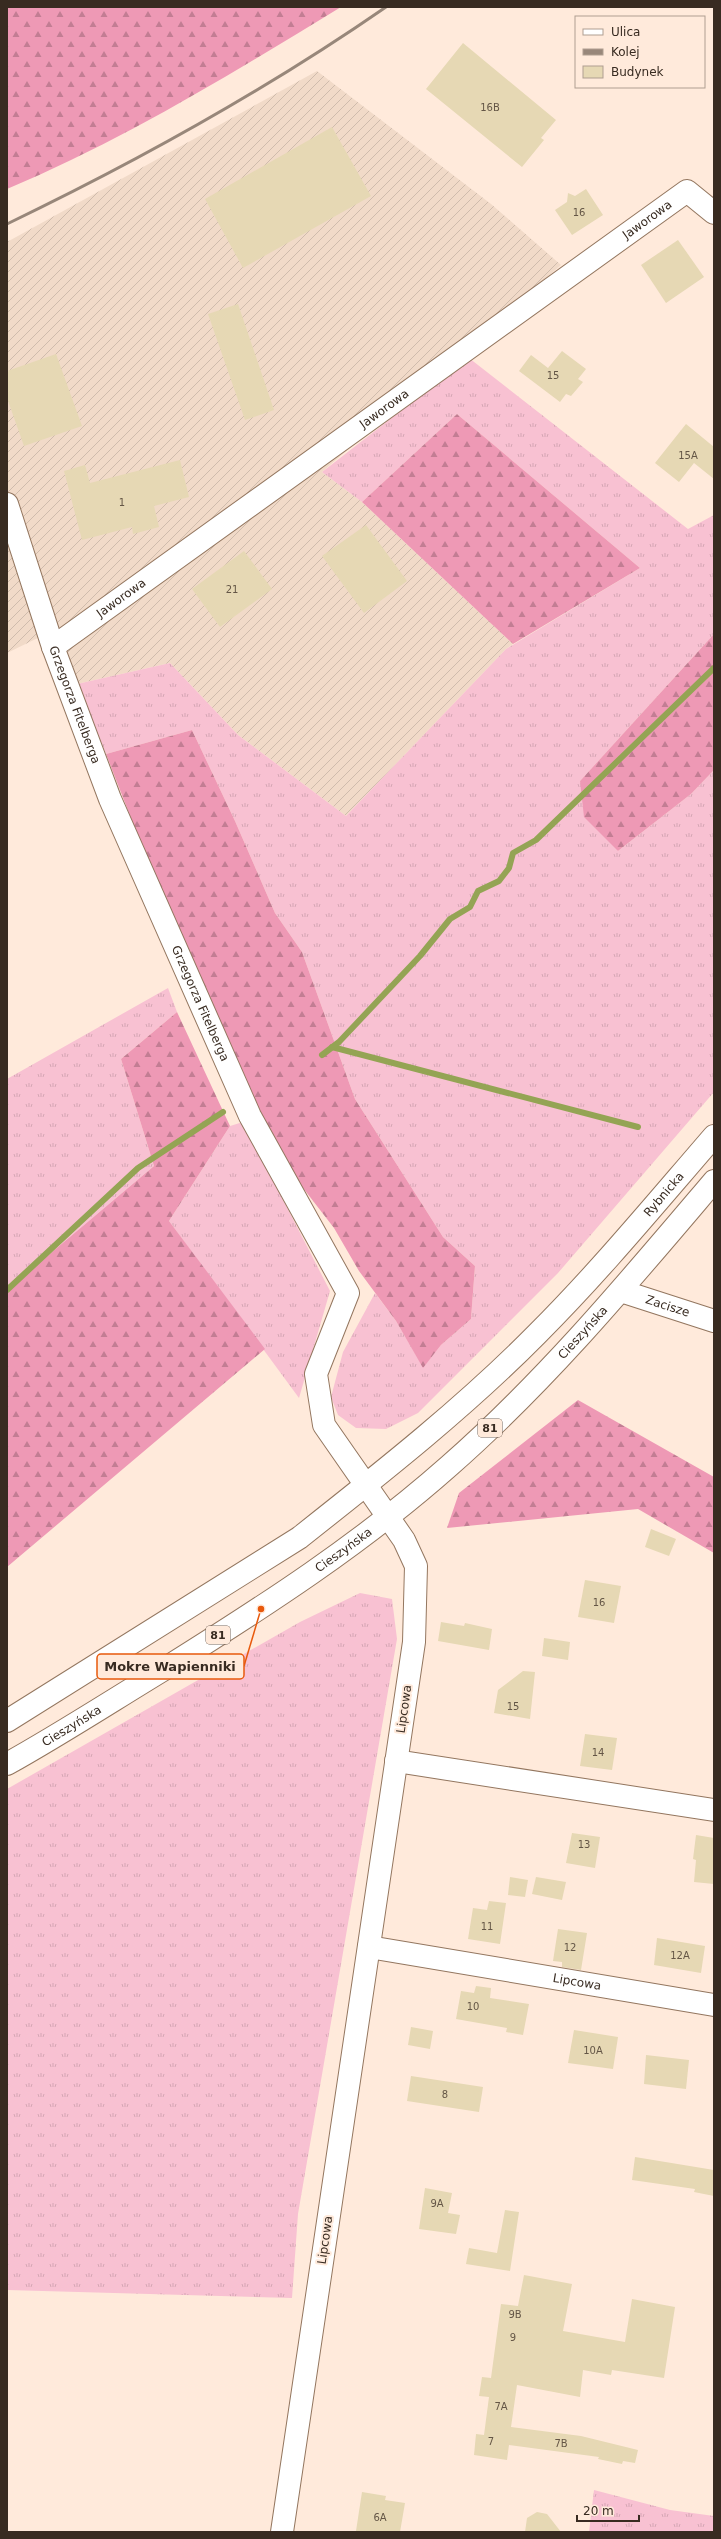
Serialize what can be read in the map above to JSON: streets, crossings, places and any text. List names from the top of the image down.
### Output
{
  "streets": {
    "street": [
      "Jaworowa",
      "Grzegorza Fitelberga",
      "Rybnicka",
      "Zacisze",
      "Cieszyńska",
      "81",
      "Lipcowa"
    ]
  },
  "crossings": [
    ["Jaworowa", "Grzegorza Fitelberga"],
    ["Grzegorza Fitelberga", "Rybnicka"],
    ["Grzegorza Fitelberga", "Lipcowa"],
    ["Rybnicka", "Lipcowa"],
    ["Zacisze", "Cieszyńska"],
    ["Zacisze", "81"],
    ["Cieszyńska", "81"],
    ["Cieszyńska", "Lipcowa"]
  ],
  "places": ["Mokre Wapienniki"],
  "house_numbers": [
    "16B",
    "16",
    "15",
    "15A",
    "1",
    "21",
    "16",
    "15",
    "14",
    "13",
    "11",
    "12",
    "12A",
    "10",
    "10A",
    "8",
    "9A",
    "9B",
    "9",
    "7A",
    "7",
    "7B",
    "6A"
  ],
  "legend": ["Ulica", "Kolej", "Budynek"],
  "scale_bar": "20 m"
}
